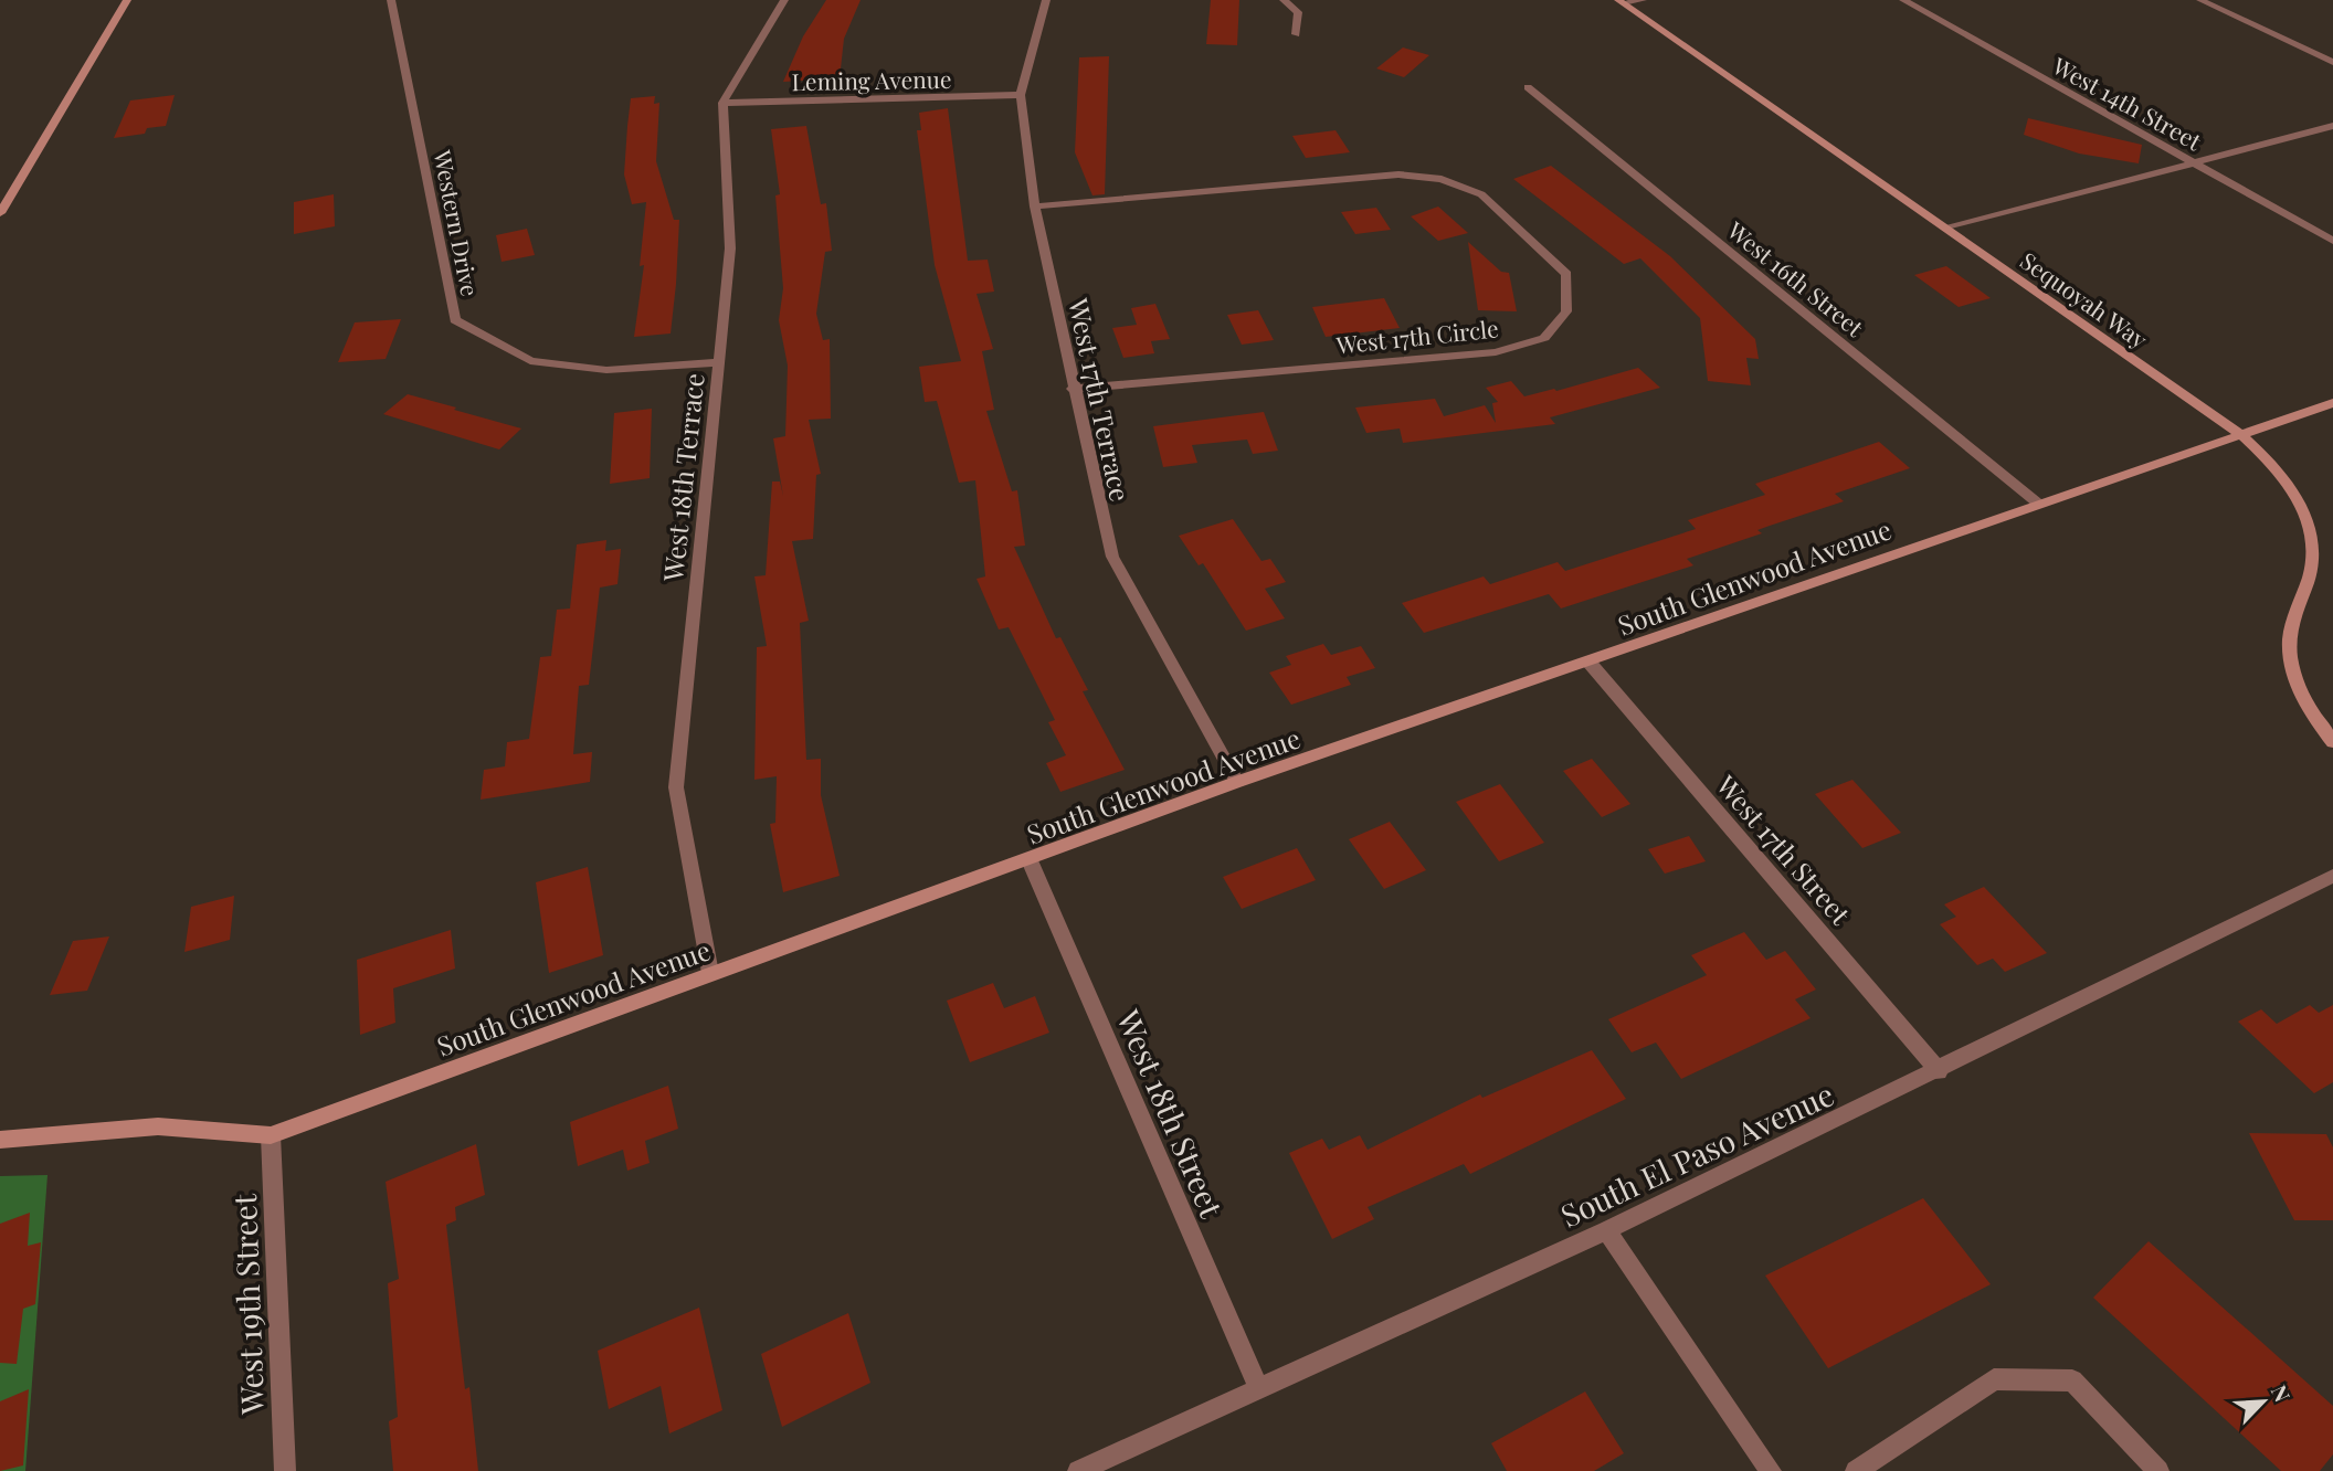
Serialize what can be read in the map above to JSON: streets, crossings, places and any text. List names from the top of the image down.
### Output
{
  "streets": {
    "street": [
      "Leming Avenue",
      "West 14th Street",
      "Western Drive",
      "West 16th Street",
      "Sequoyah Way",
      "West 17th Circle",
      "West 17th Terrace",
      "West 18th Terrace",
      "South Glenwood Avenue",
      "West 17th Street",
      "West 18th Street",
      "South El Paso Avenue",
      "West 19th Street"
    ]
  },
  "crossings": [
    ["Leming Avenue", "West 17th Terrace"],
    ["Leming Avenue", "West 18th Terrace"],
    ["Western Drive", "West 18th Terrace"],
    ["West 16th Street", "South Glenwood Avenue"],
    ["Sequoyah Way", "South Glenwood Avenue"],
    ["West 17th Circle", "West 17th Terrace"],
    ["West 17th Terrace", "South Glenwood Avenue"],
    ["West 18th Terrace", "South Glenwood Avenue"],
    ["South Glenwood Avenue", "West 17th Street"],
    ["South Glenwood Avenue", "West 18th Street"],
    ["South Glenwood Avenue", "West 19th Street"],
    ["West 17th Street", "South El Paso Avenue"],
    ["West 18th Street", "South El Paso Avenue"]
  ],
  "north": "top right"
}
